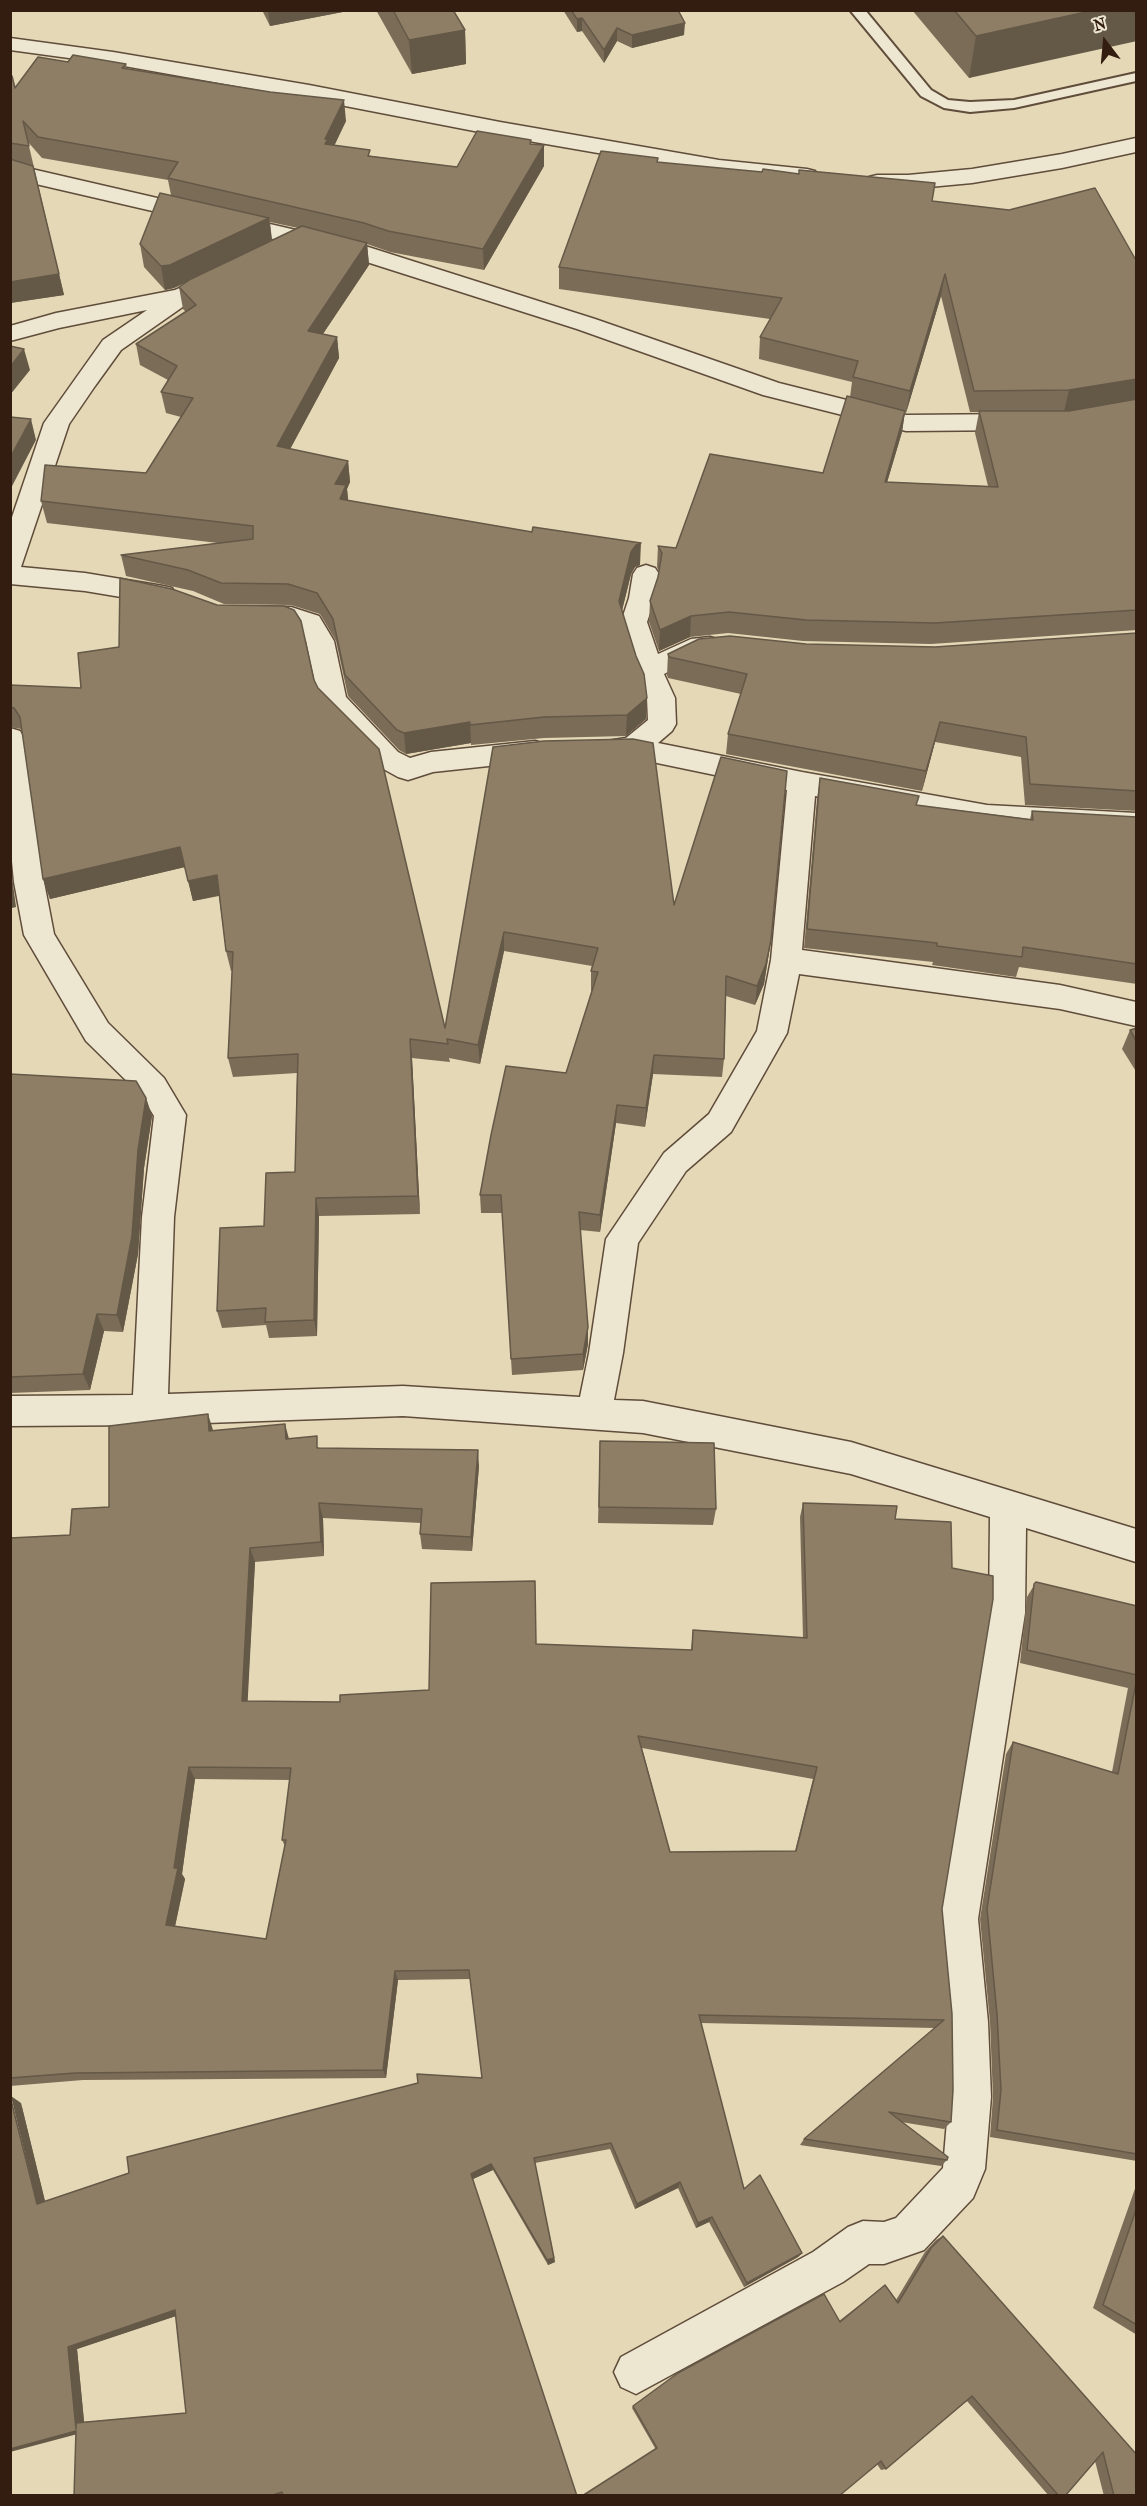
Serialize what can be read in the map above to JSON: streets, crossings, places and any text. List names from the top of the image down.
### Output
{
  "north": "top"
}
